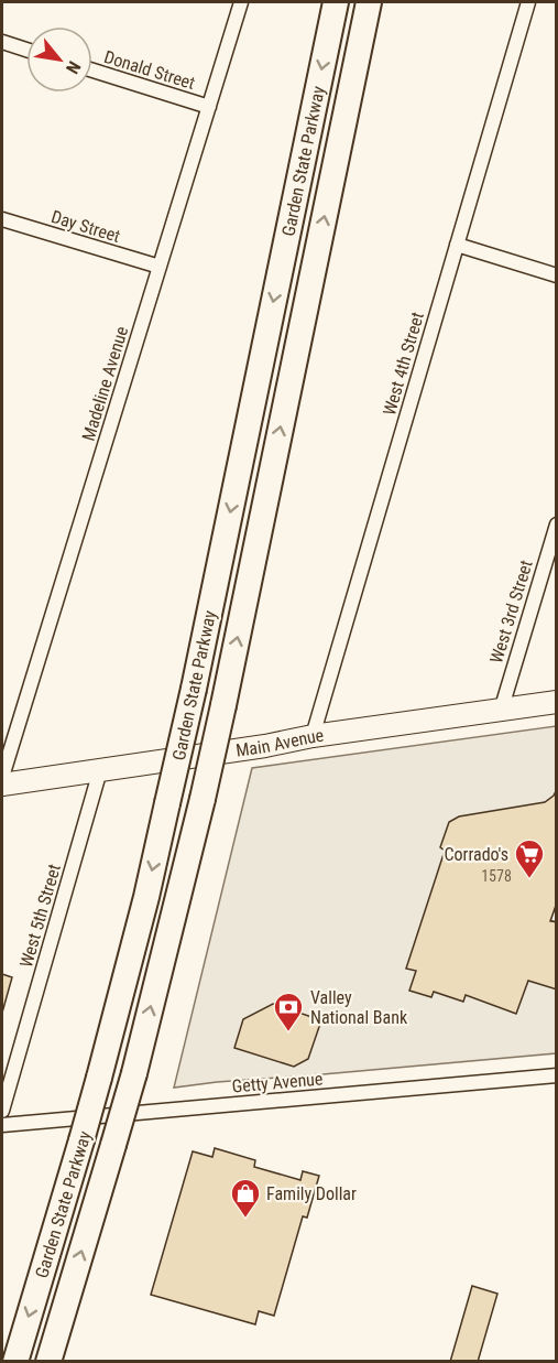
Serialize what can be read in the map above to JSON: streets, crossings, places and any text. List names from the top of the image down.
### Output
{
  "streets": {
    "highway": ["Garden State Parkway"],
    "main road": ["Main Avenue"],
    "street": [
      "Donald Street",
      "Day Street",
      "West 4th Street",
      "Madeline Avenue",
      "West 3rd Street",
      "West 5th Street",
      "Getty Avenue"
    ]
  },
  "crossings": [
    ["Donald Street", "Madeline Avenue"],
    ["Day Street", "Madeline Avenue"],
    ["West 4th Street", "Main Avenue"],
    ["West 3rd Street", "Main Avenue"],
    ["Main Avenue", "West 5th Street"]
  ],
  "places": {
    "supermarket": ["Corrado's"],
    "bank": ["Valley National Bank"],
    "shop": ["Family Dollar"]
  },
  "house_numbers": ["1578"],
  "north": "bottom right"
}
